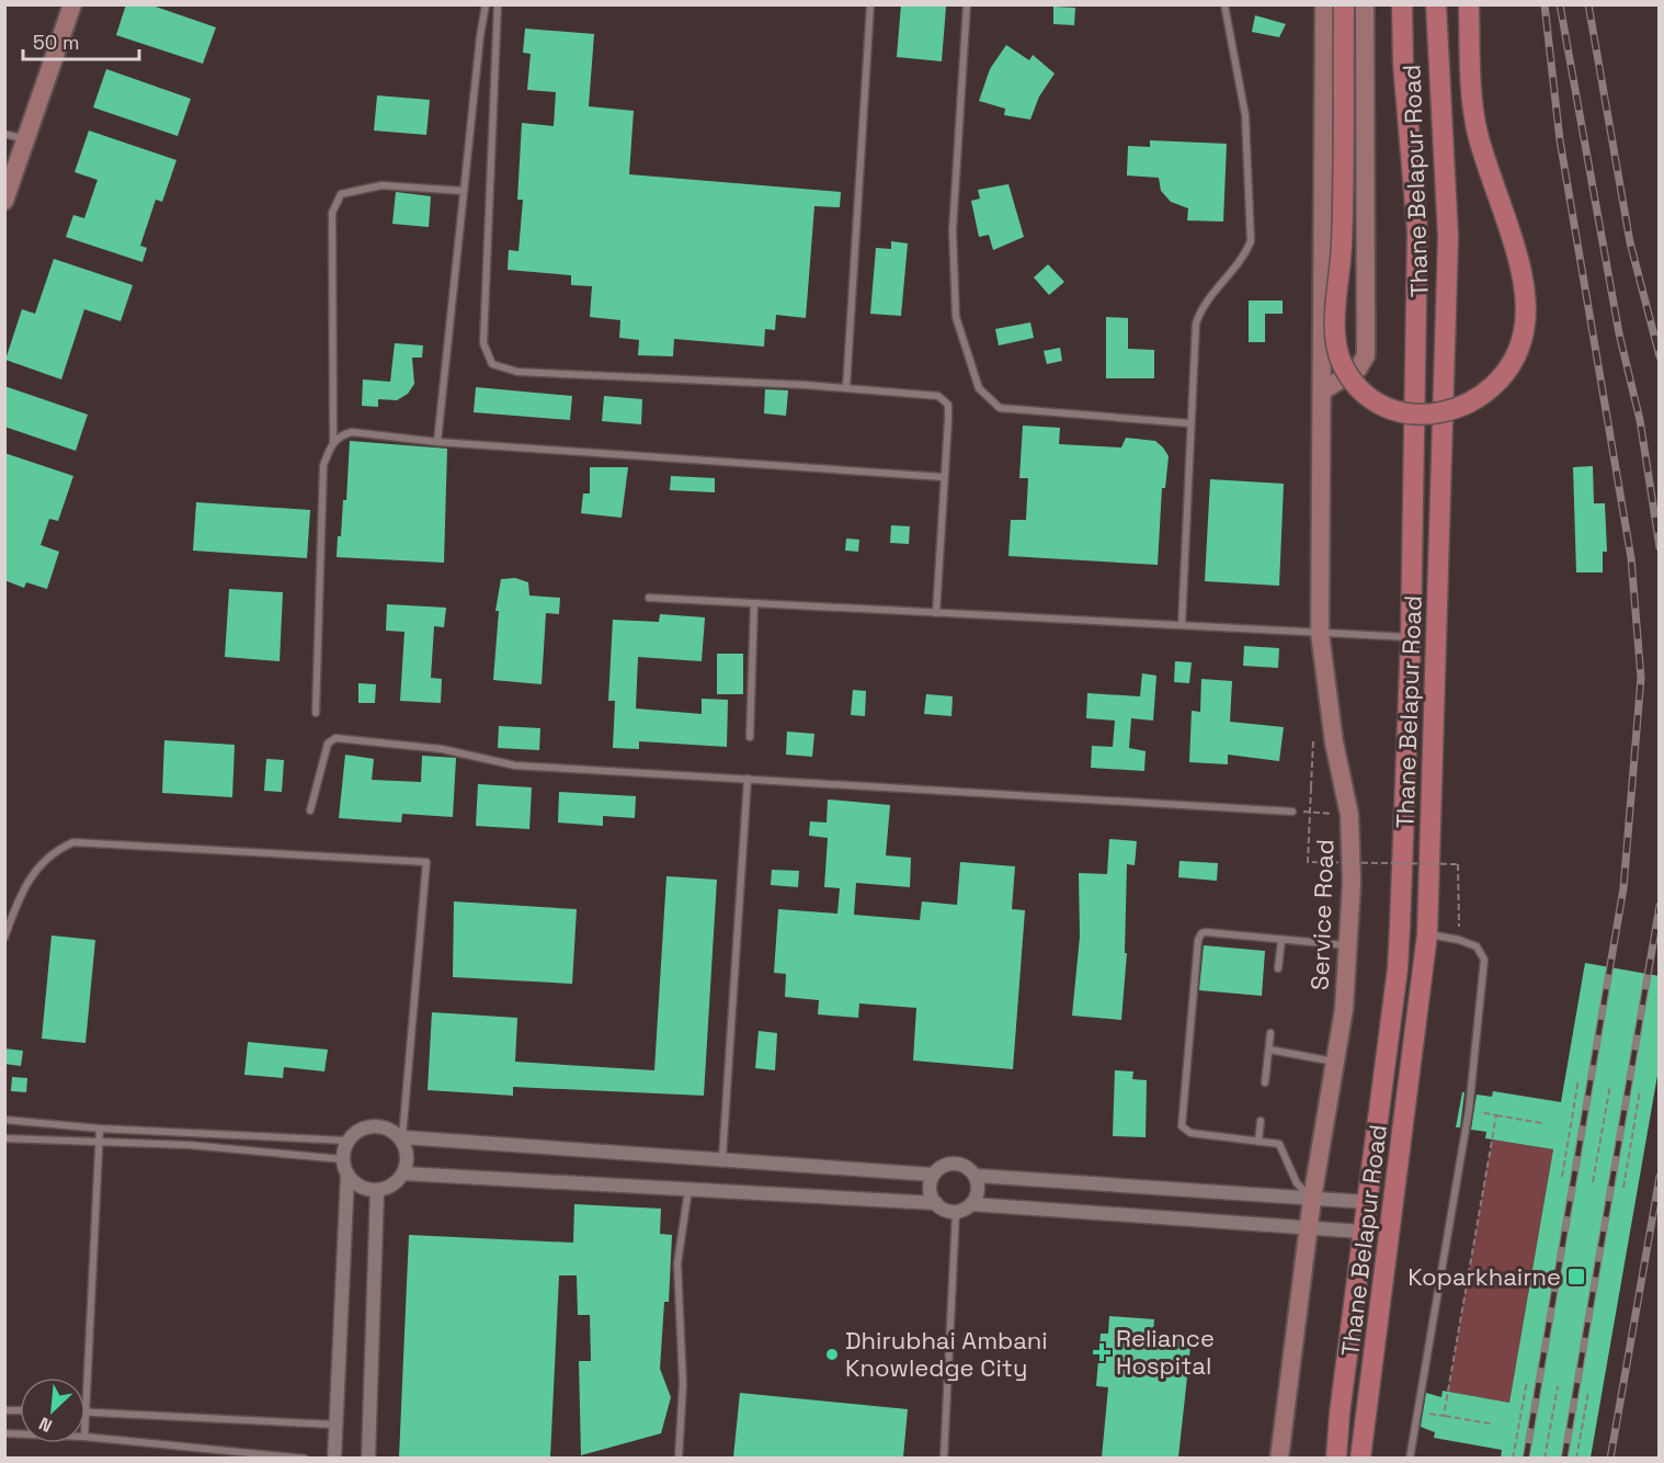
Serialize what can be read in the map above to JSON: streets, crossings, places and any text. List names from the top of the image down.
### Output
{
  "streets": {
    "main road": ["Thane Belapur Road"],
    "street": ["Service Road"]
  },
  "places": {
    "transit": ["Koparkhairne"],
    "health": ["Reliance Hospital"],
    "other": ["Dhirubhai Ambani Knowledge City"]
  },
  "scale_bar": "50 m",
  "north": "bottom left"
}
